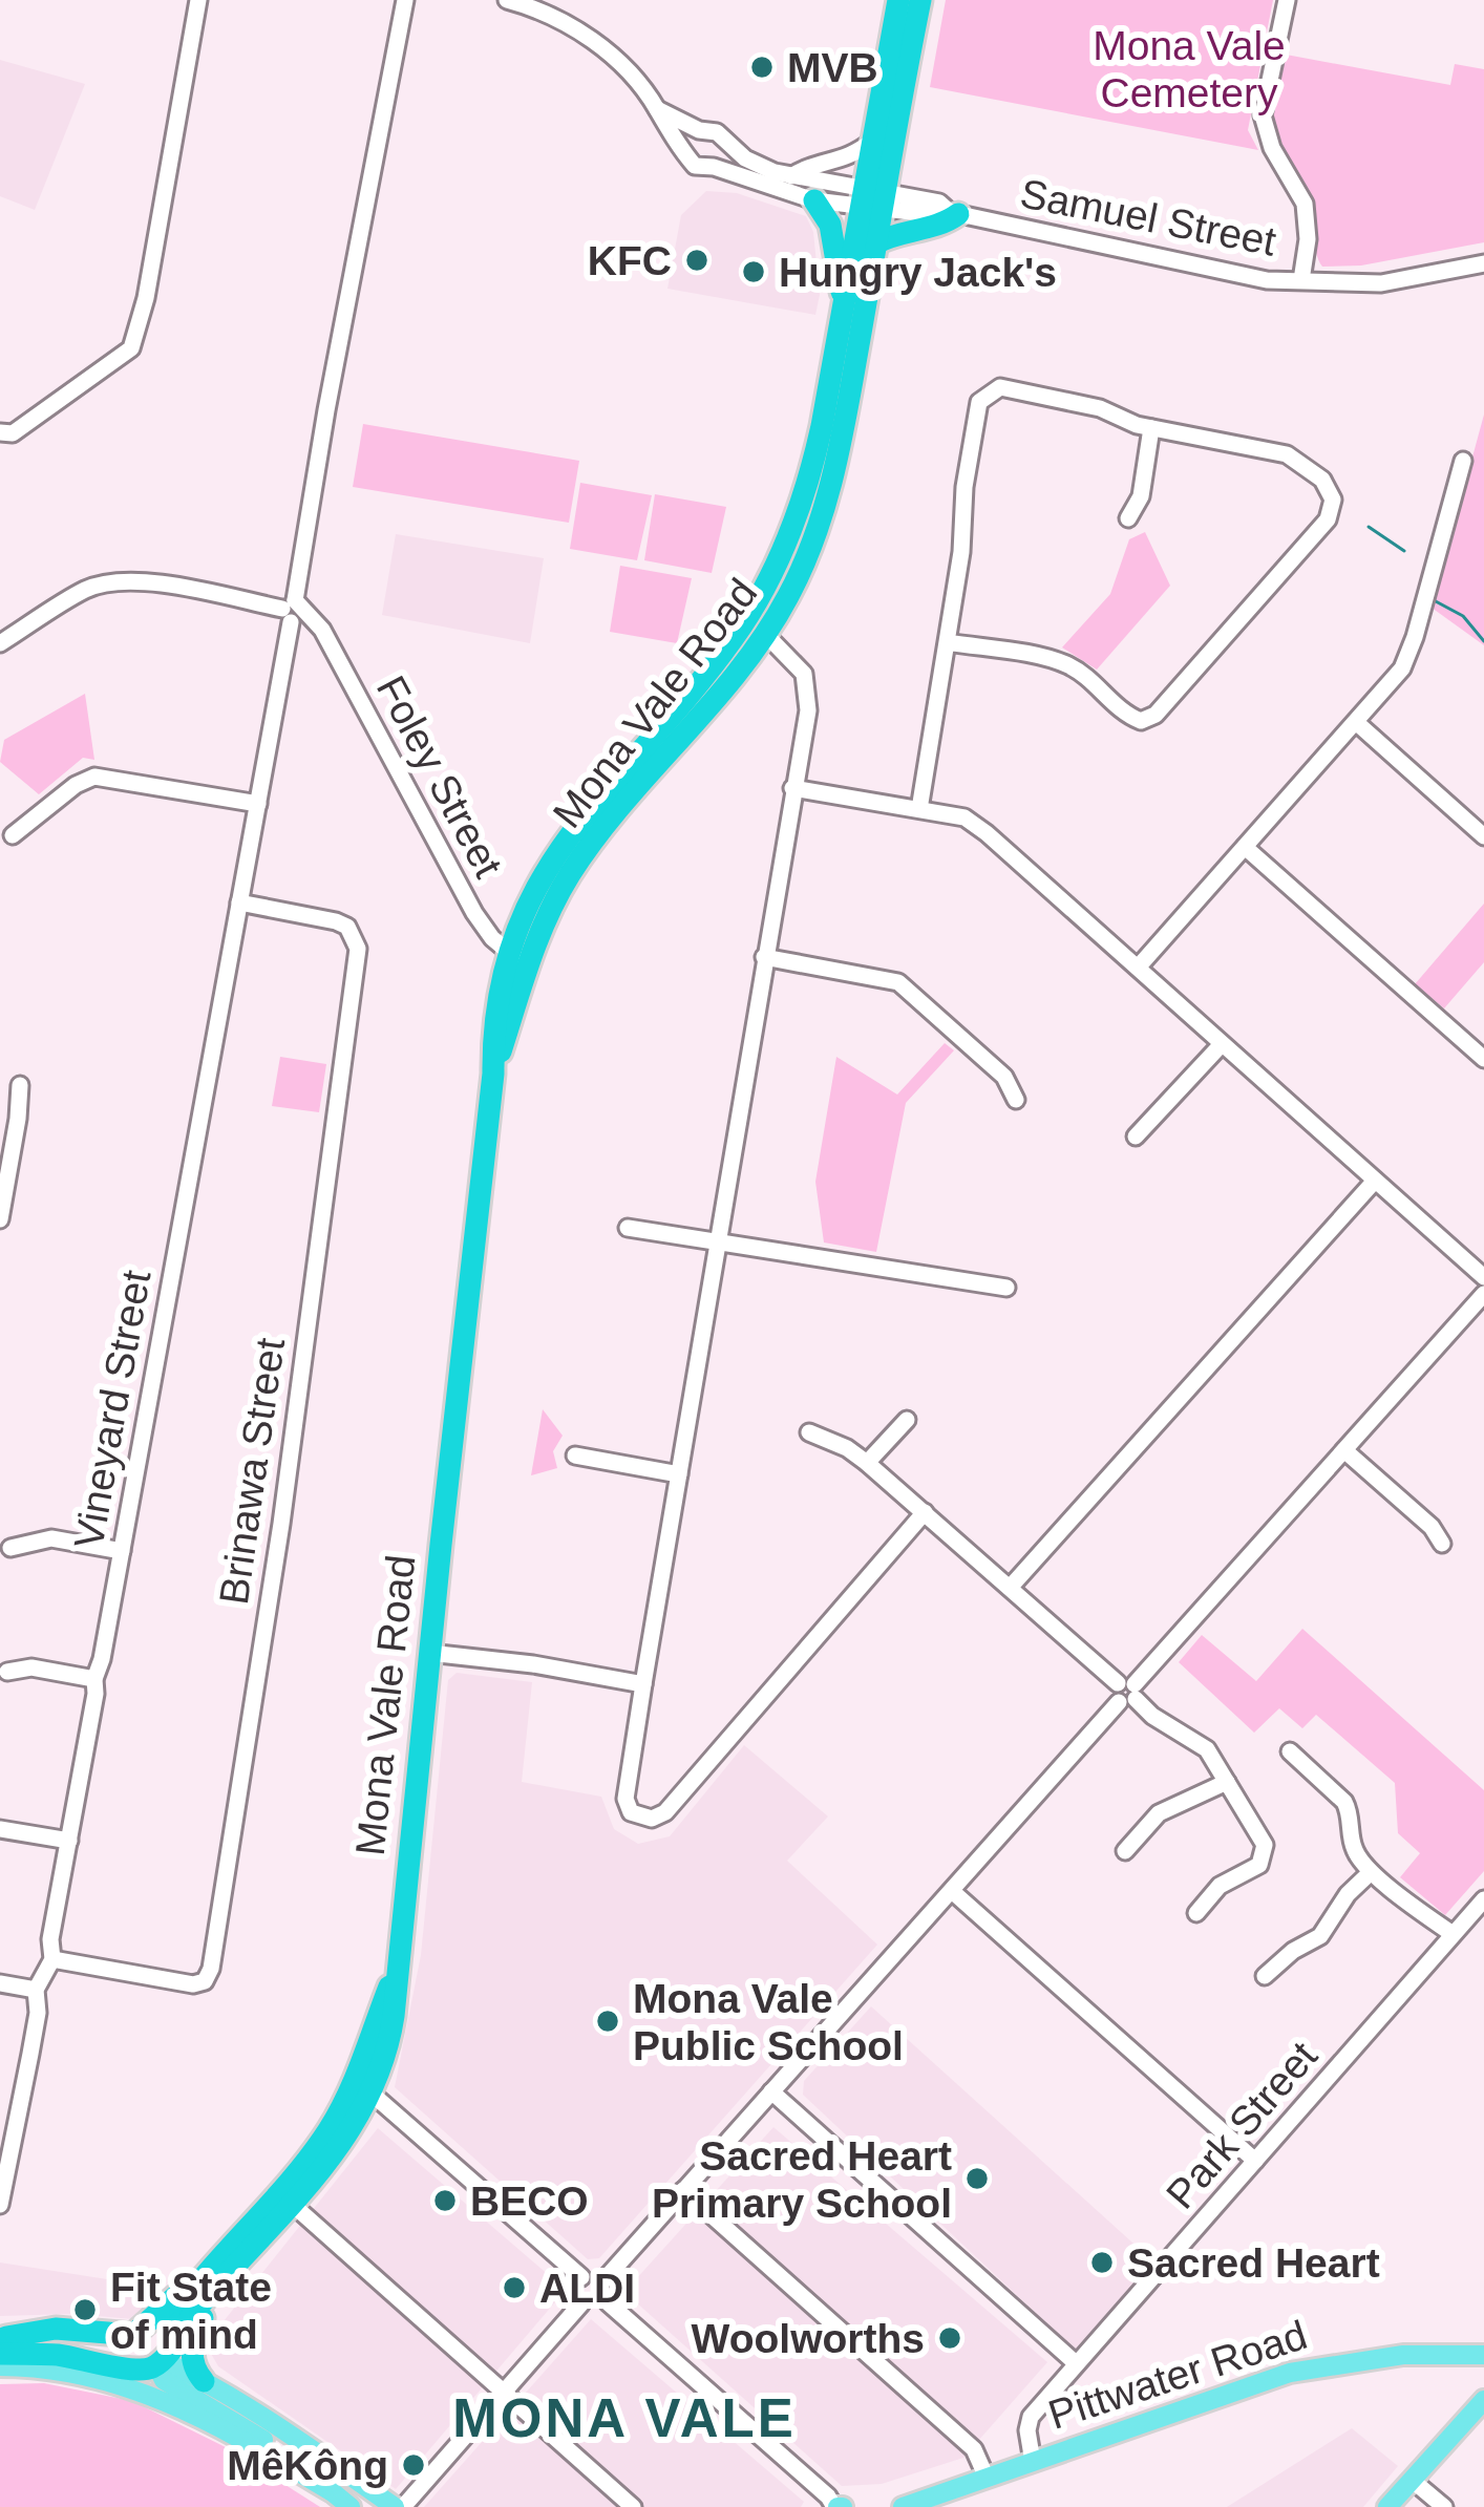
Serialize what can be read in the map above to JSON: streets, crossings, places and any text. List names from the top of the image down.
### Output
{
  "streets": {
    "highway": ["Mona Vale Road"],
    "main road": ["Pittwater Road"],
    "street": [
      "Samuel Street",
      "Foley Street",
      "Vineyard Street",
      "Brinawa Street",
      "Park Street"
    ]
  },
  "crossings": [
    ["Samuel Street", "Mona Vale Road"],
    ["Mona Vale Road", "Foley Street"],
    ["Foley Street", "Vineyard Street"],
    ["Vineyard Street", "Brinawa Street"],
    ["Park Street", "Pittwater Road"]
  ],
  "districts": ["MONA VALE"],
  "parks": ["Mona Vale Cemetery"],
  "places": [
    "MVB",
    "KFC",
    "Hungry Jack's",
    "Mona Vale Public School",
    "Sacred Heart Primary School",
    "BECO",
    "Sacred Heart",
    "ALDI",
    "Fit State of mind",
    "Woolworths",
    "MêKông"
  ]
}
